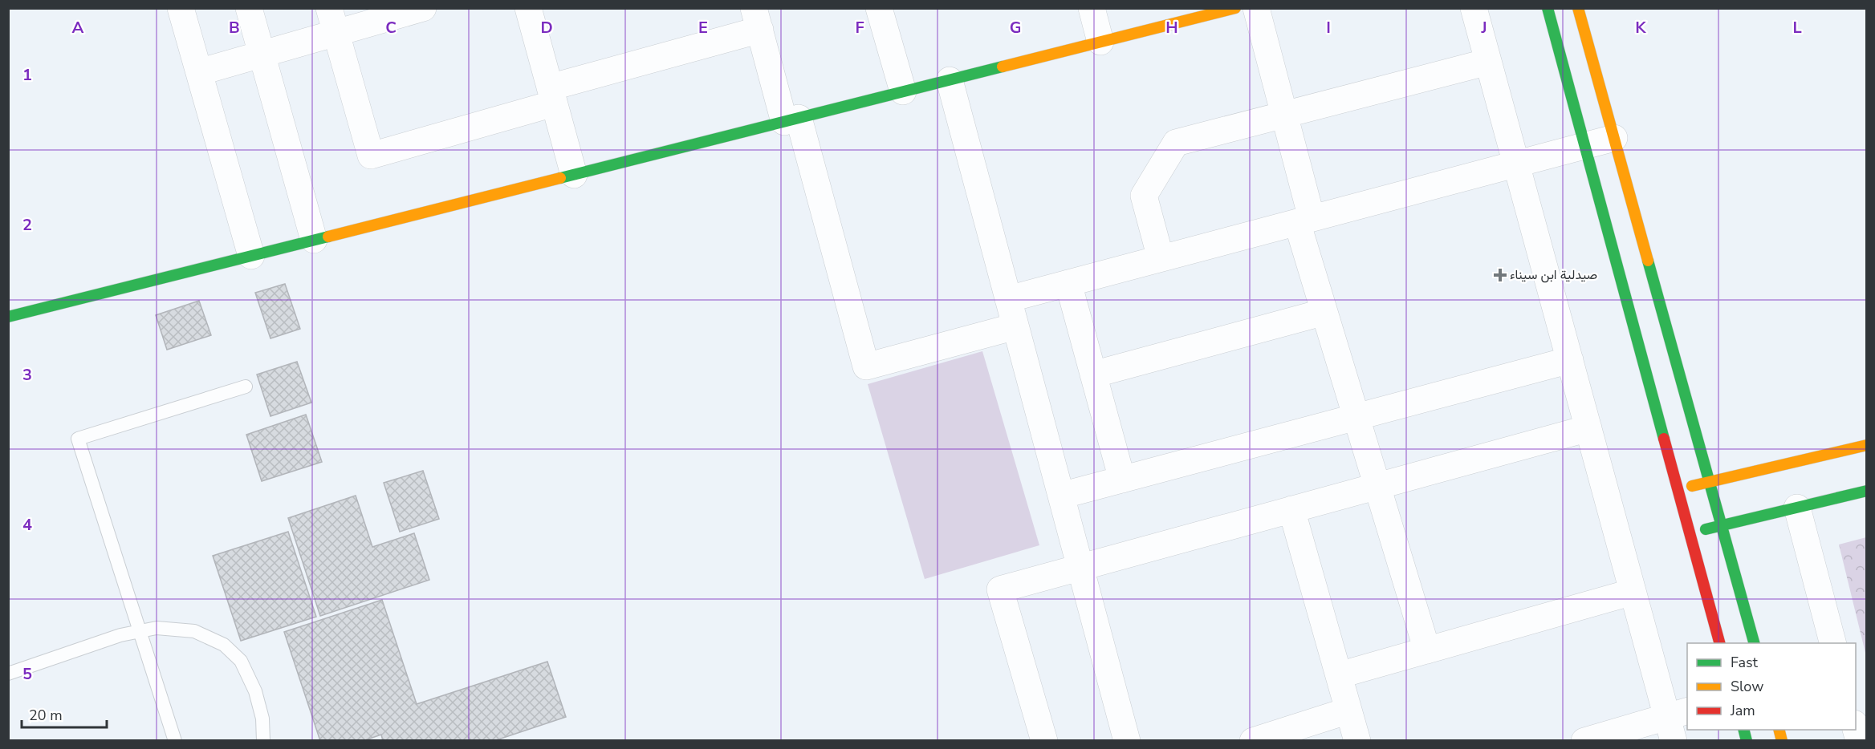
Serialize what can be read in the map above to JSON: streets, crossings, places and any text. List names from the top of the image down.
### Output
{
  "places": {
    "health": ["صيدلية ابن سيناء"]
  },
  "legend": ["Fast", "Slow", "Jam"],
  "scale_bar": "20 m",
  "grid": {
    "columns": [
      "A",
      "B",
      "C",
      "D",
      "E",
      "F",
      "G",
      "H",
      "I",
      "J",
      "K",
      "L"
    ],
    "rows": [
      "1",
      "2",
      "3",
      "4",
      "5"
    ]
  }
}
